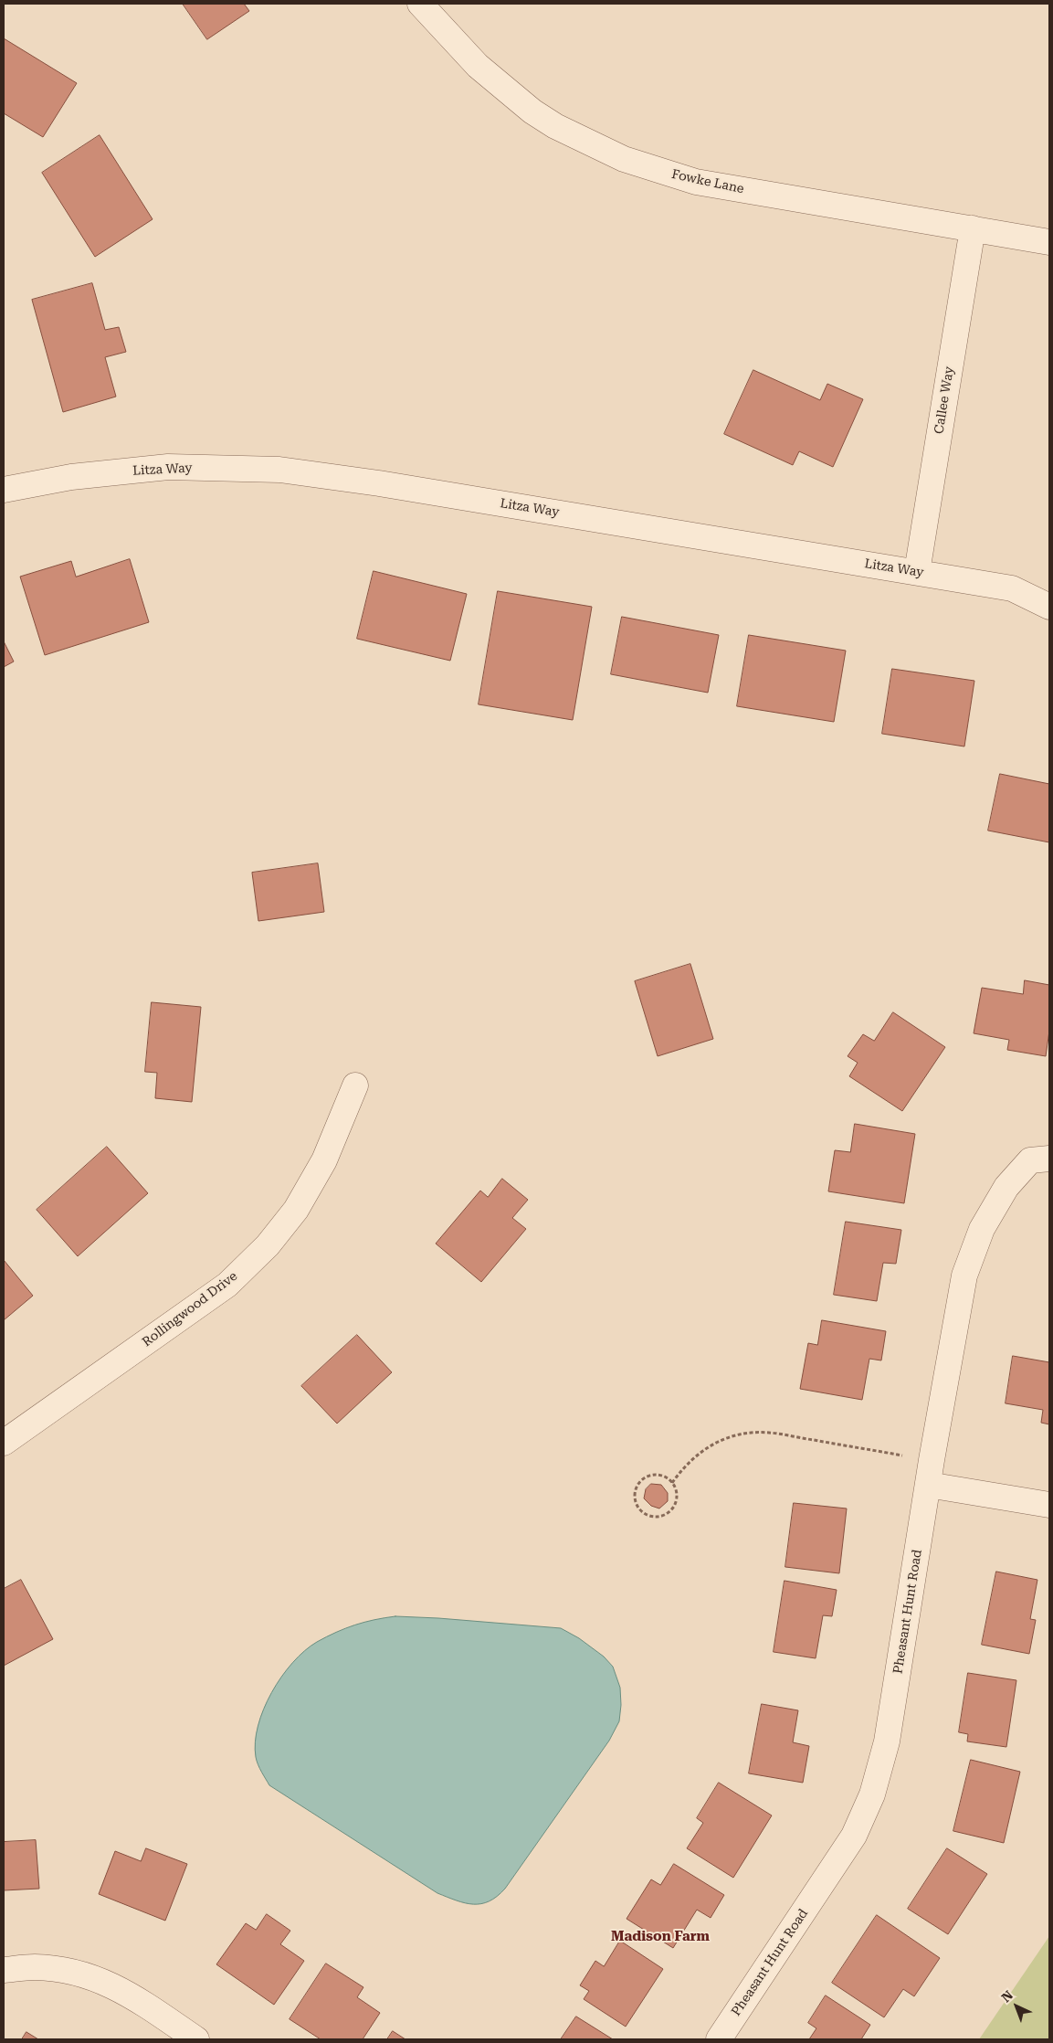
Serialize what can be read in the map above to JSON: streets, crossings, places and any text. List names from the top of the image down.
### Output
{
  "streets": {
    "street": [
      "Fowke Lane",
      "Callee Way",
      "Litza Way",
      "Rollingwood Drive",
      "Pheasant Hunt Road"
    ]
  },
  "crossings": [
    ["Fowke Lane", "Callee Way"],
    ["Callee Way", "Litza Way"]
  ],
  "districts": ["Madison Farm"],
  "north": "top left"
}
